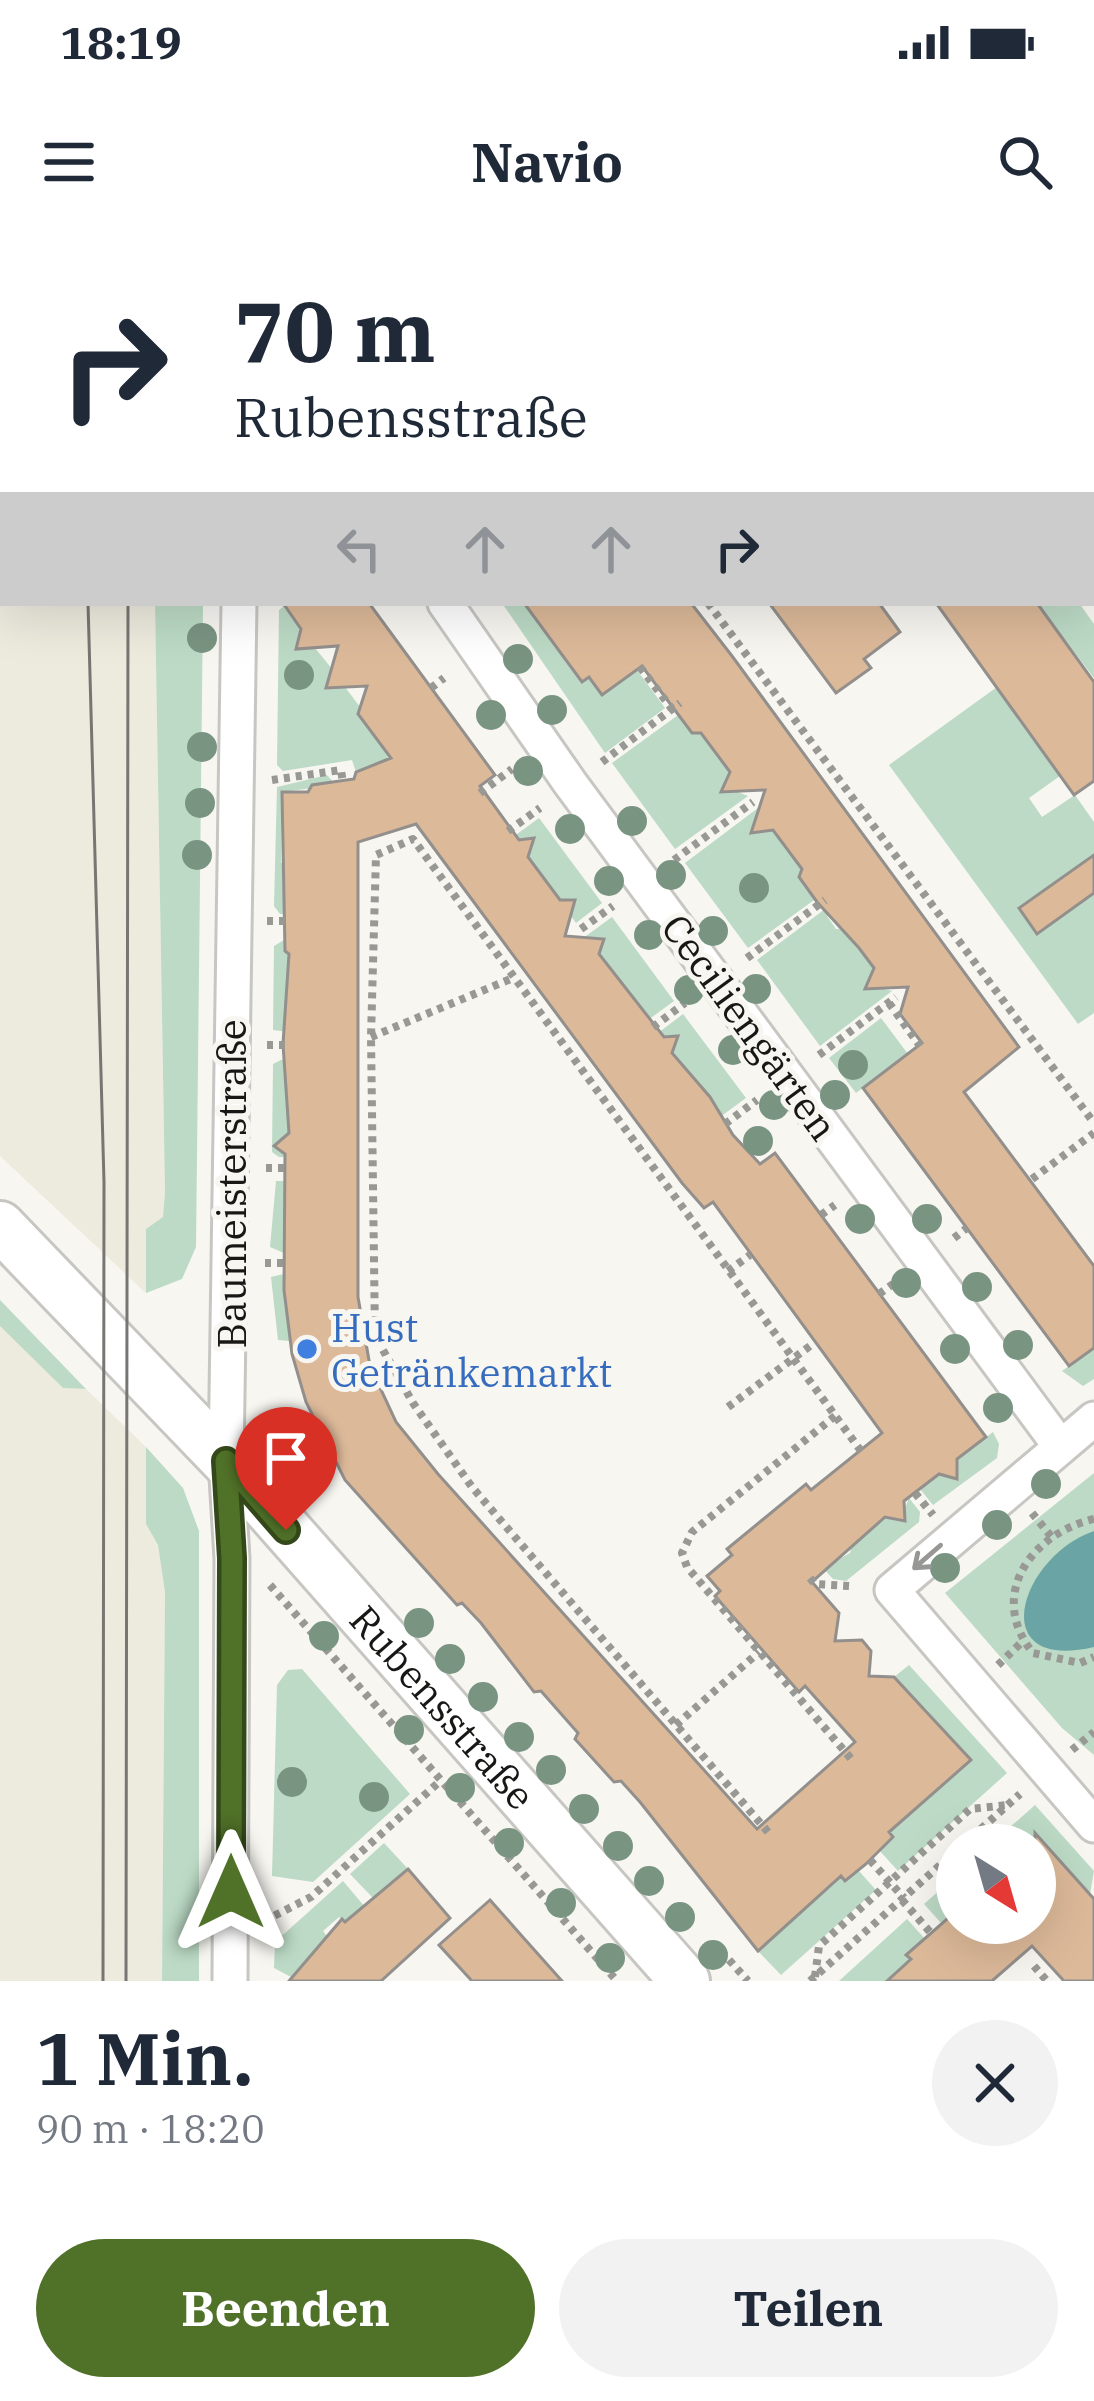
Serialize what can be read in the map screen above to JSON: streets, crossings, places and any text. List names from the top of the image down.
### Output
{
  "streets": {
    "street": ["Ceciliengärten", "Baumeisterstraße", "Rubensstraße"]
  },
  "crossings": [
    ["Baumeisterstraße", "Rubensstraße"]
  ],
  "places": ["Hust Getränkemarkt"],
  "north": "bottom right",
  "page": {
    "status": "18:19",
    "header": "Navio",
    "turn": ["70 m", "Rubensstraße"],
    "heading": ["1 Min.", "90 m · 18:20"],
    "buttons": ["Beenden", "Teilen"]
  }
}
